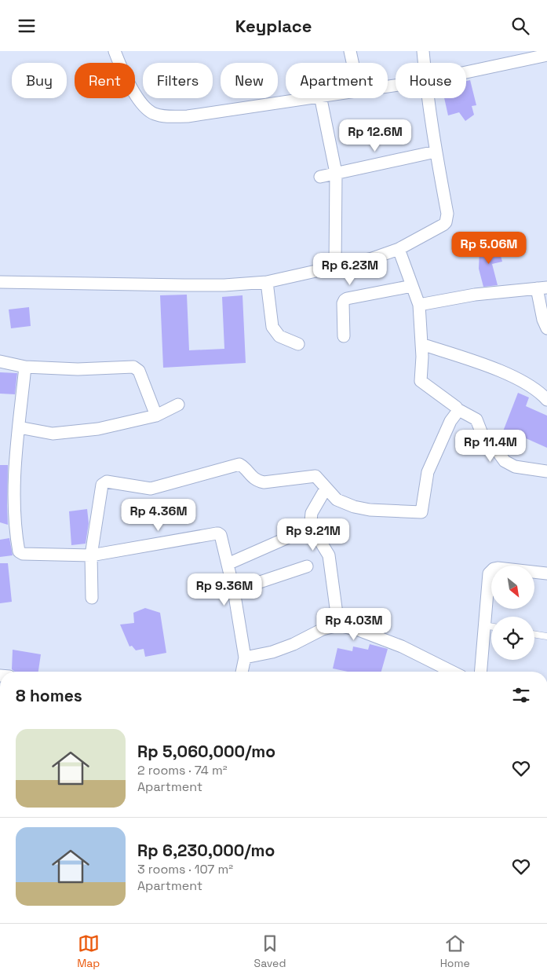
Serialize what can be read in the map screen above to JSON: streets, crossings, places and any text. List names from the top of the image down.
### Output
{
  "north": "bottom right",
  "page": {
    "header": "Keyplace",
    "chip": [
      "Buy",
      "Rent",
      "Filters",
      "New",
      "Apartment",
      "House"
    ],
    "price": [
      "Rp 12.6M",
      "Rp 5.06M",
      "Rp 6.23M",
      "Rp 11.4M",
      "Rp 4.36M",
      "Rp 9.21M",
      "Rp 9.36M",
      "Rp 4.03M"
    ],
    "heading": "8 homes",
    "list": [
      {
        "name": "Rp 5,060,000/mo",
        "note": "2 rooms · 74 m² · Apartment"
      },
      {
        "name": "Rp 6,230,000/mo",
        "note": "3 rooms · 107 m² · Apartment"
      }
    ],
    "tabs": ["Map", "Saved", "Home"]
  }
}
